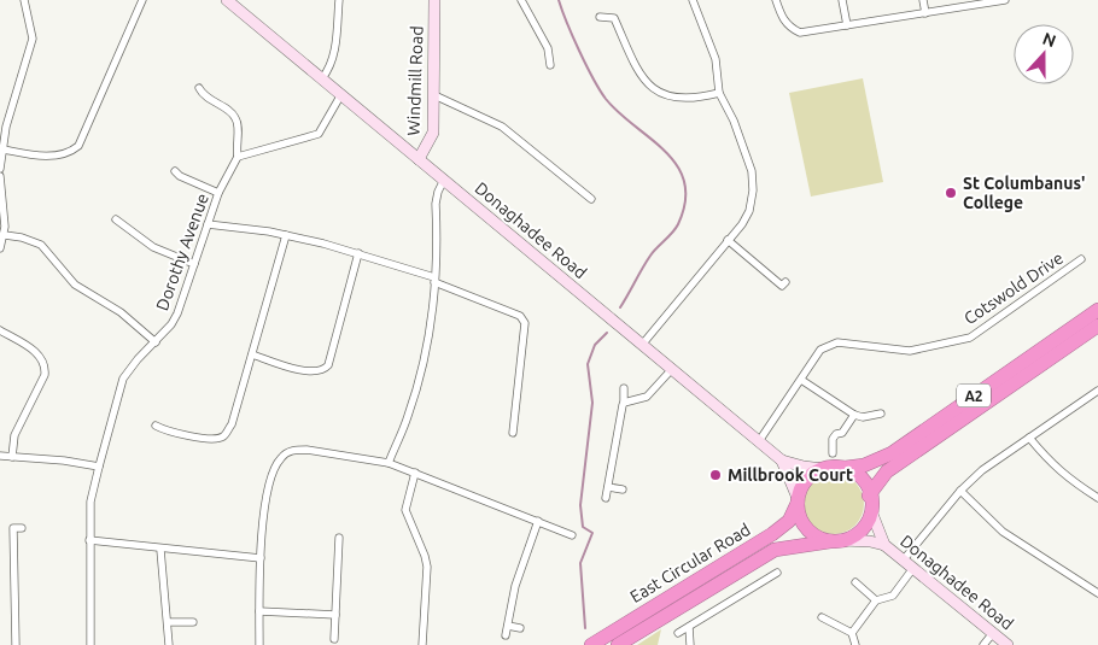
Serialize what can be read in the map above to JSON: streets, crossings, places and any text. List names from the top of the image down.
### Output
{
  "streets": {
    "highway": ["A2", "East Circular Road"],
    "main road": ["Windmill Road", "Donaghadee Road"],
    "street": ["Dorothy Avenue", "Cotswold Drive"]
  },
  "crossings": [
    ["Windmill Road", "Donaghadee Road"],
    ["Donaghadee Road", "Cotswold Drive"],
    ["Donaghadee Road", "A2"],
    ["Donaghadee Road", "East Circular Road"],
    ["A2", "East Circular Road"]
  ],
  "places": ["St Columbanus' College", "Millbrook Court"],
  "north": "top"
}
